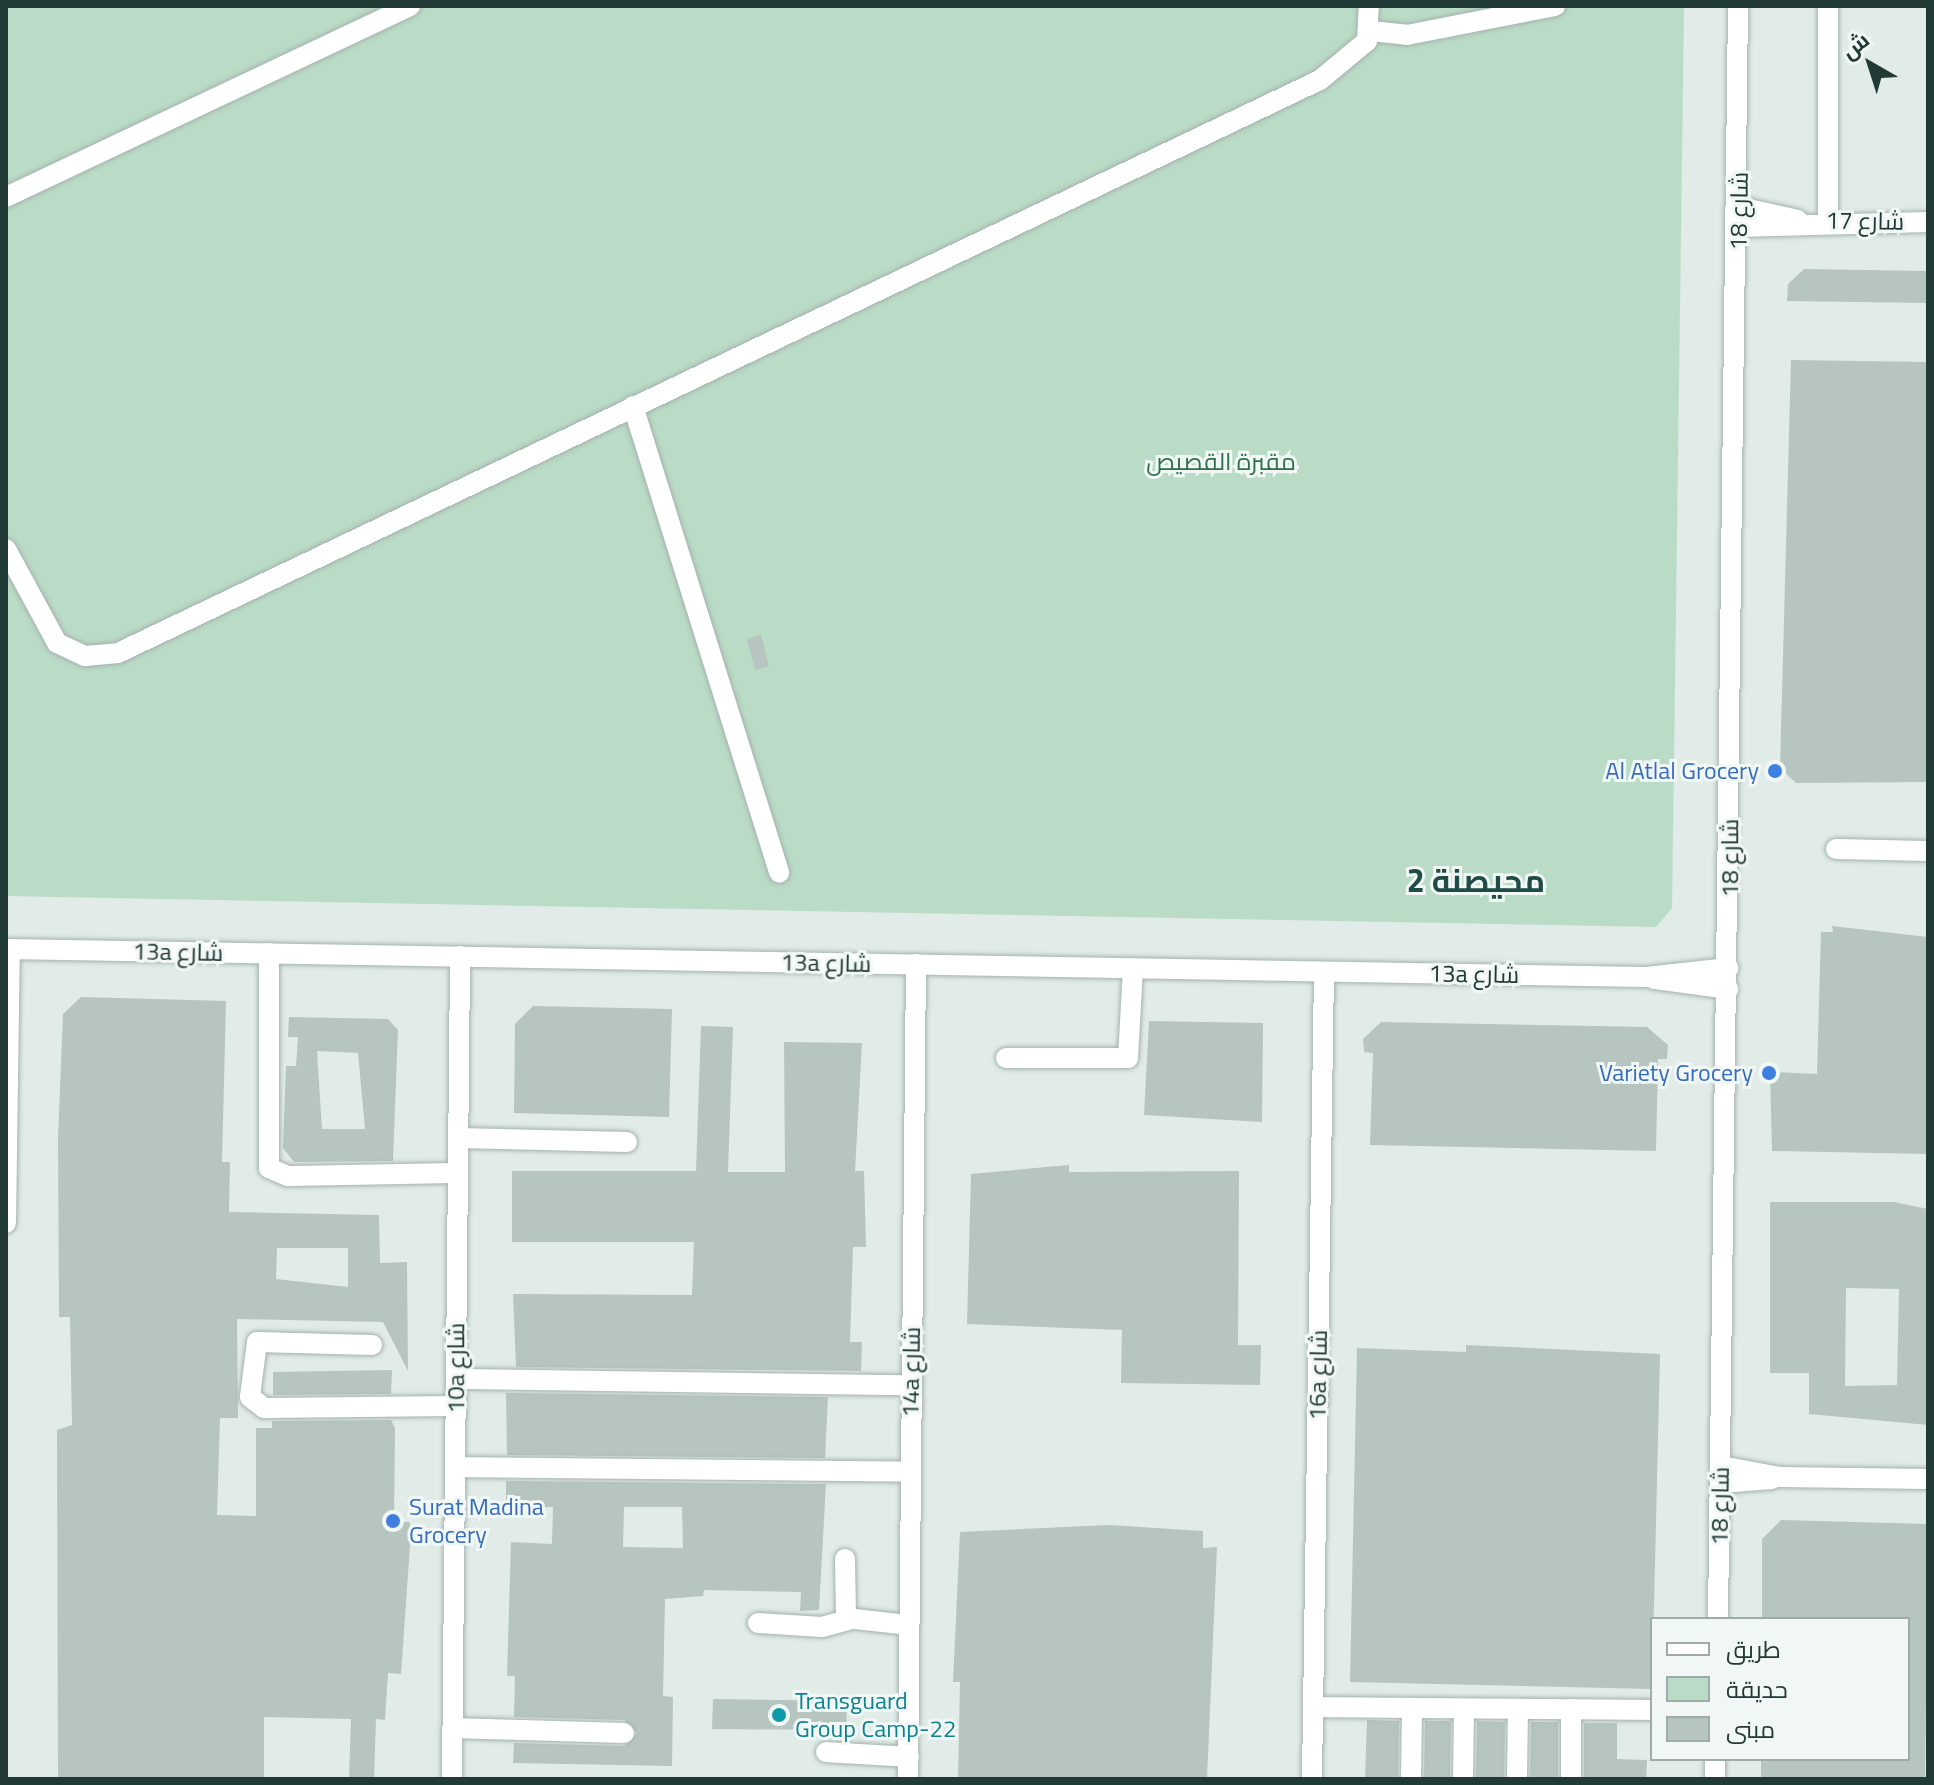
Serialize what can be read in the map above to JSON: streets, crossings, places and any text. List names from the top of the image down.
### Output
{
  "streets": {
    "street": [
      "شارع 18",
      "شارع 17",
      "13a شارع",
      "10a شارع",
      "14a شارع",
      "16a شارع"
    ]
  },
  "crossings": [
    ["شارع 18", "شارع 17"],
    ["شارع 18", "13a شارع"],
    ["13a شارع", "10a شارع"],
    ["13a شارع", "14a شارع"],
    ["13a شارع", "16a شارع"]
  ],
  "districts": ["محيصنة 2"],
  "parks": ["مقبرة القصيص"],
  "places": [
    "Al Atlal Grocery",
    "Variety Grocery",
    "Surat Madina Grocery",
    "Transguard Group Camp-22"
  ],
  "legend": ["طريق", "حديقة", "مبنى"],
  "north": "top left"
}
